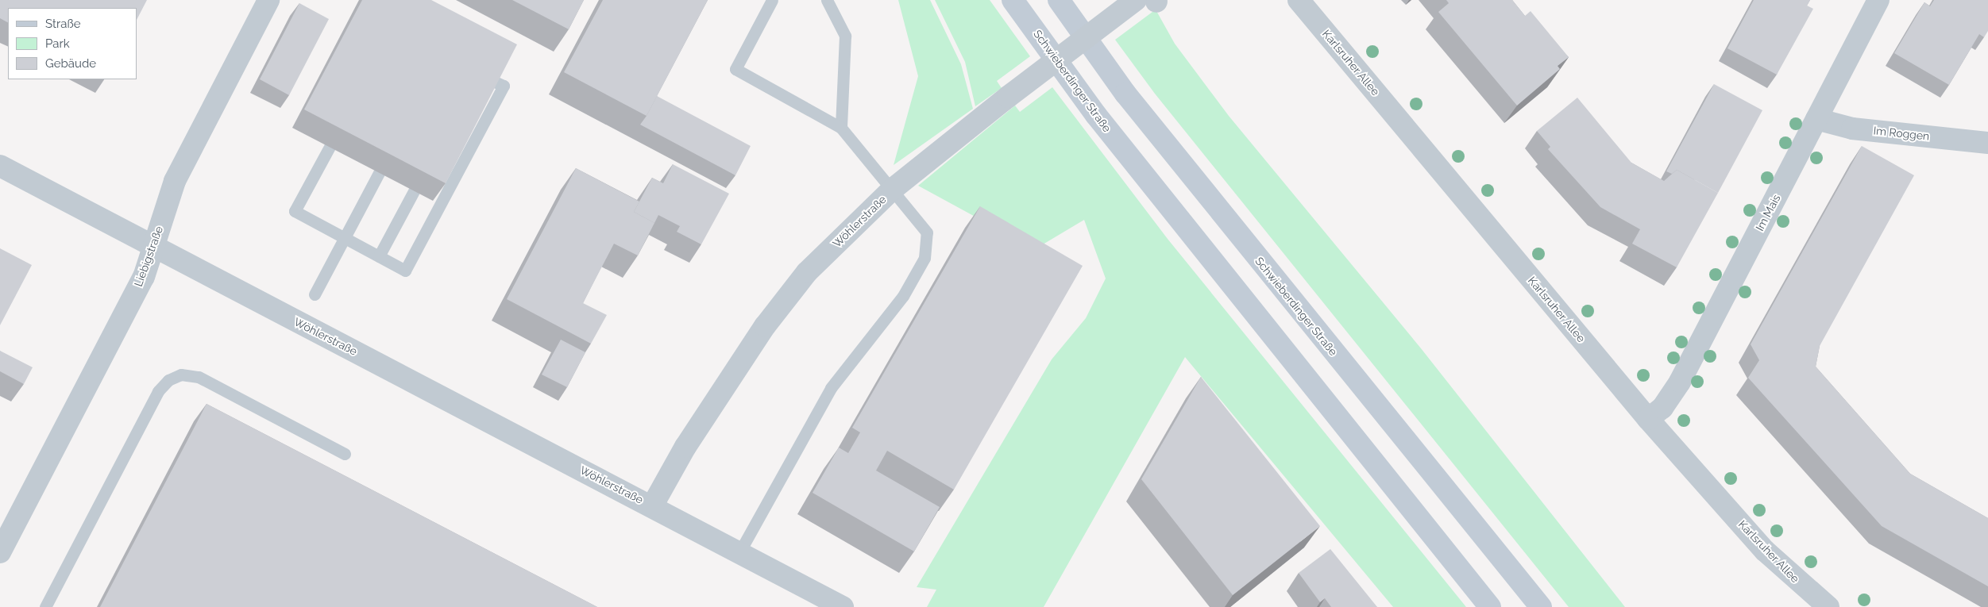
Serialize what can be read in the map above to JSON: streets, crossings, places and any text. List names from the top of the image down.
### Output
{
  "streets": {
    "main road": ["Schwieberdinger Straße"],
    "street": [
      "Karlsruher Allee",
      "Im Roggen",
      "Im Mais",
      "Wöhlerstraße",
      "Liebigstraße"
    ]
  },
  "crossings": [
    ["Karlsruher Allee", "Im Mais"],
    ["Im Roggen", "Im Mais"],
    ["Wöhlerstraße", "Liebigstraße"]
  ],
  "legend": ["Straße", "Park", "Gebäude"]
}
